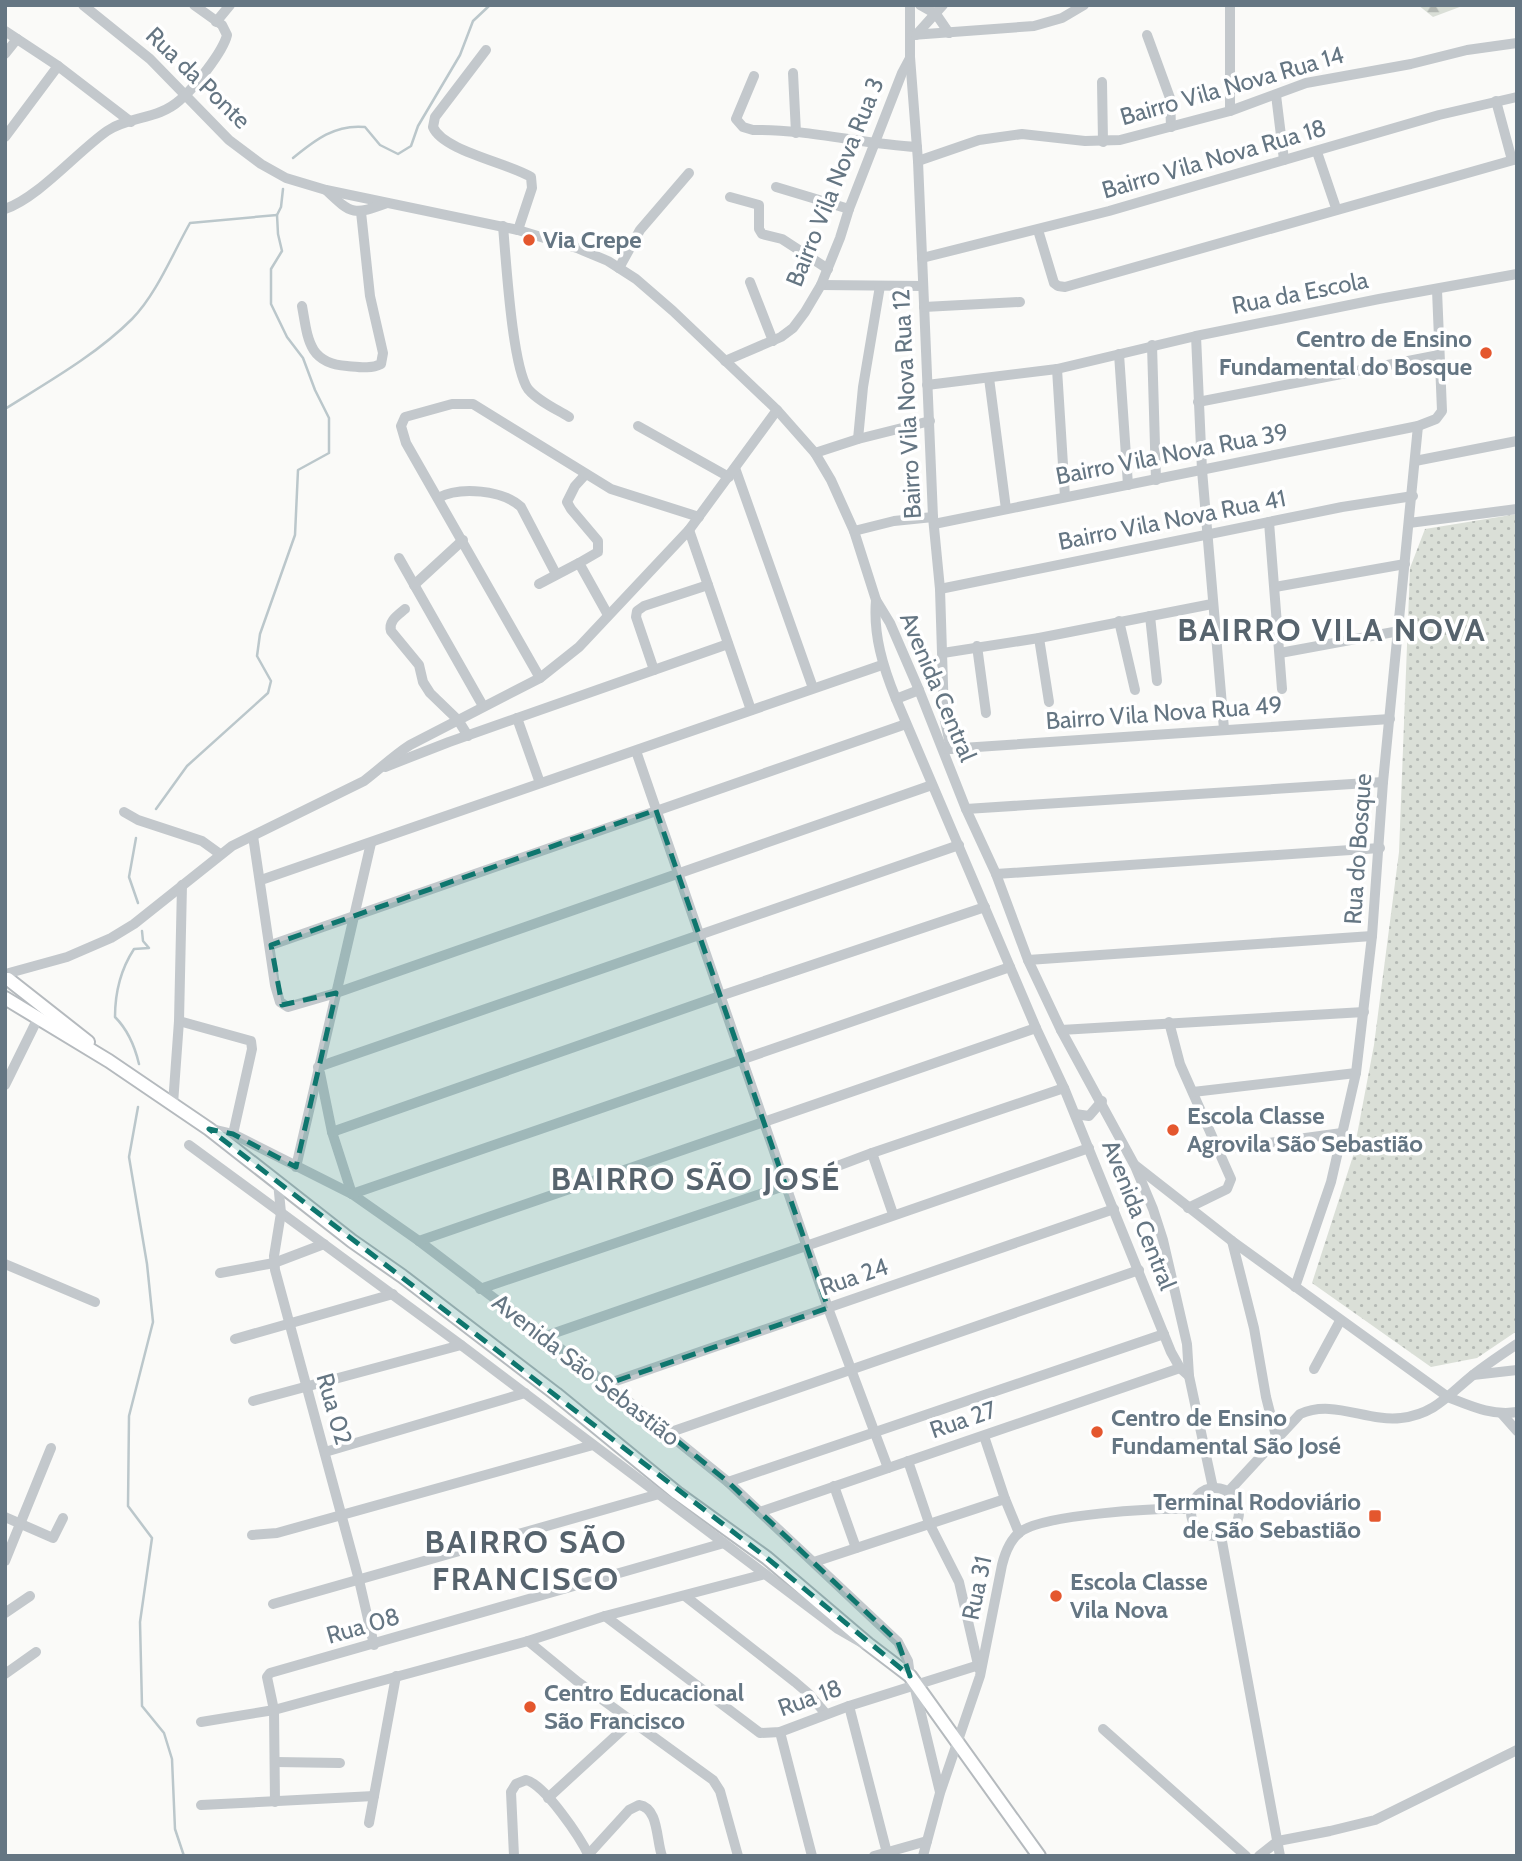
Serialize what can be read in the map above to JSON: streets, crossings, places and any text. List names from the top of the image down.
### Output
{
  "streets": {
    "main road": ["Avenida São Sebastião"],
    "street": [
      "Rua da Ponte",
      "Bairro Vila Nova Rua 14",
      "Bairro Vila Nova Rua 18",
      "Bairro Vila Nova Rua 3",
      "Rua da Escola",
      "Bairro Vila Nova Rua 12",
      "Bairro Vila Nova Rua 39",
      "Bairro Vila Nova Rua 41",
      "Avenida Central",
      "Bairro Vila Nova Rua 49",
      "Rua do Bosque",
      "Rua 24",
      "Rua 02",
      "Rua 27",
      "Rua 31",
      "Rua 08",
      "Rua 18"
    ]
  },
  "crossings": [
    ["Bairro Vila Nova Rua 14", "Bairro Vila Nova Rua 12"],
    ["Bairro Vila Nova Rua 18", "Bairro Vila Nova Rua 12"],
    ["Bairro Vila Nova Rua 3", "Bairro Vila Nova Rua 12"],
    ["Rua da Escola", "Bairro Vila Nova Rua 12"],
    ["Bairro Vila Nova Rua 12", "Bairro Vila Nova Rua 39"],
    ["Bairro Vila Nova Rua 12", "Bairro Vila Nova Rua 41"],
    ["Bairro Vila Nova Rua 12", "Avenida Central"],
    ["Bairro Vila Nova Rua 12", "Bairro Vila Nova Rua 49"],
    ["Bairro Vila Nova Rua 39", "Rua do Bosque"],
    ["Bairro Vila Nova Rua 41", "Rua do Bosque"],
    ["Avenida Central", "Bairro Vila Nova Rua 49"],
    ["Avenida Central", "Rua 24"],
    ["Avenida Central", "Rua 27"],
    ["Avenida Central", "Rua 31"],
    ["Bairro Vila Nova Rua 49", "Rua do Bosque"],
    ["Rua 24", "Avenida São Sebastião"],
    ["Avenida São Sebastião", "Rua 02"],
    ["Avenida São Sebastião", "Rua 27"],
    ["Avenida São Sebastião", "Rua 31"],
    ["Avenida São Sebastião", "Rua 18"],
    ["Rua 02", "Rua 08"],
    ["Rua 31", "Rua 18"]
  ],
  "districts": ["BAIRRO VILA NOVA", "BAIRRO SÃO JOSÉ", "BAIRRO SÃO FRANCISCO"],
  "places": {
    "other": [
      "Via Crepe",
      "Centro de Ensino Fundamental do Bosque",
      "Escola Classe Agrovila São Sebastião",
      "Centro de Ensino Fundamental São José",
      "Escola Classe Vila Nova",
      "Centro Educacional São Francisco"
    ],
    "transit": ["Terminal Rodoviário de São Sebastião"]
  }
}
